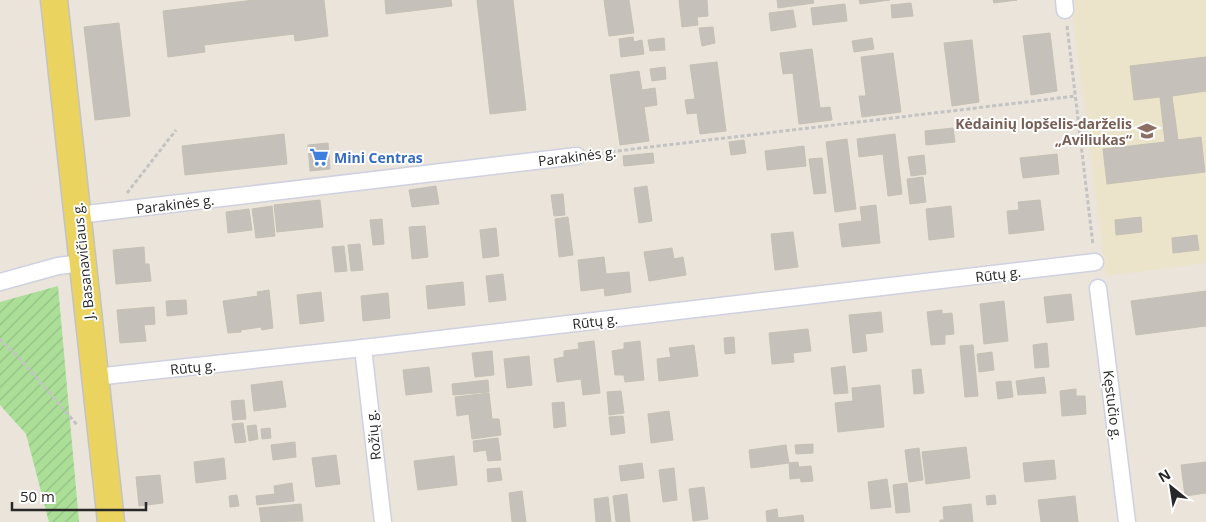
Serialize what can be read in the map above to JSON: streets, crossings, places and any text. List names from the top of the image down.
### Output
{
  "streets": {
    "main road": ["J. Basanavičiaus g."],
    "street": [
      "Parakinės g.",
      "Rūtų g.",
      "Kęstučio g.",
      "Rožių g."
    ]
  },
  "crossings": [
    ["Parakinės g.", "J. Basanavičiaus g."],
    ["J. Basanavičiaus g.", "Rūtų g."],
    ["Rūtų g.", "Rožių g."]
  ],
  "places": {
    "school or university": ["Kėdainių lopšelis-darželis „Aviliukas“"],
    "supermarket": ["Mini Centras"]
  },
  "scale_bar": "50 m",
  "north": "top left"
}
